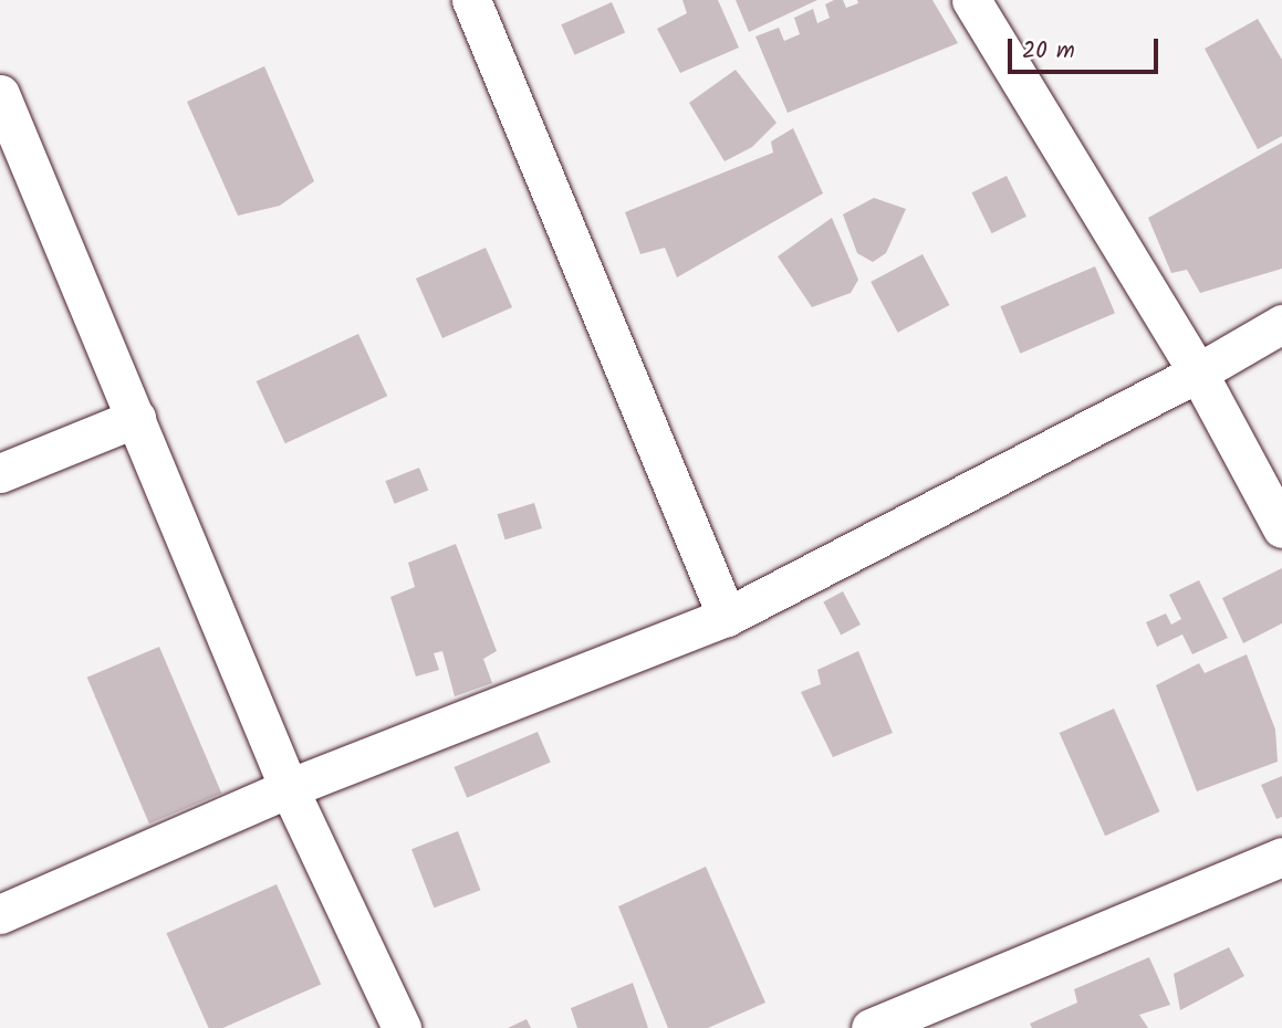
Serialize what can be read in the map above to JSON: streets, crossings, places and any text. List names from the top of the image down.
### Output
{
  "scale_bar": "20 m"
}
